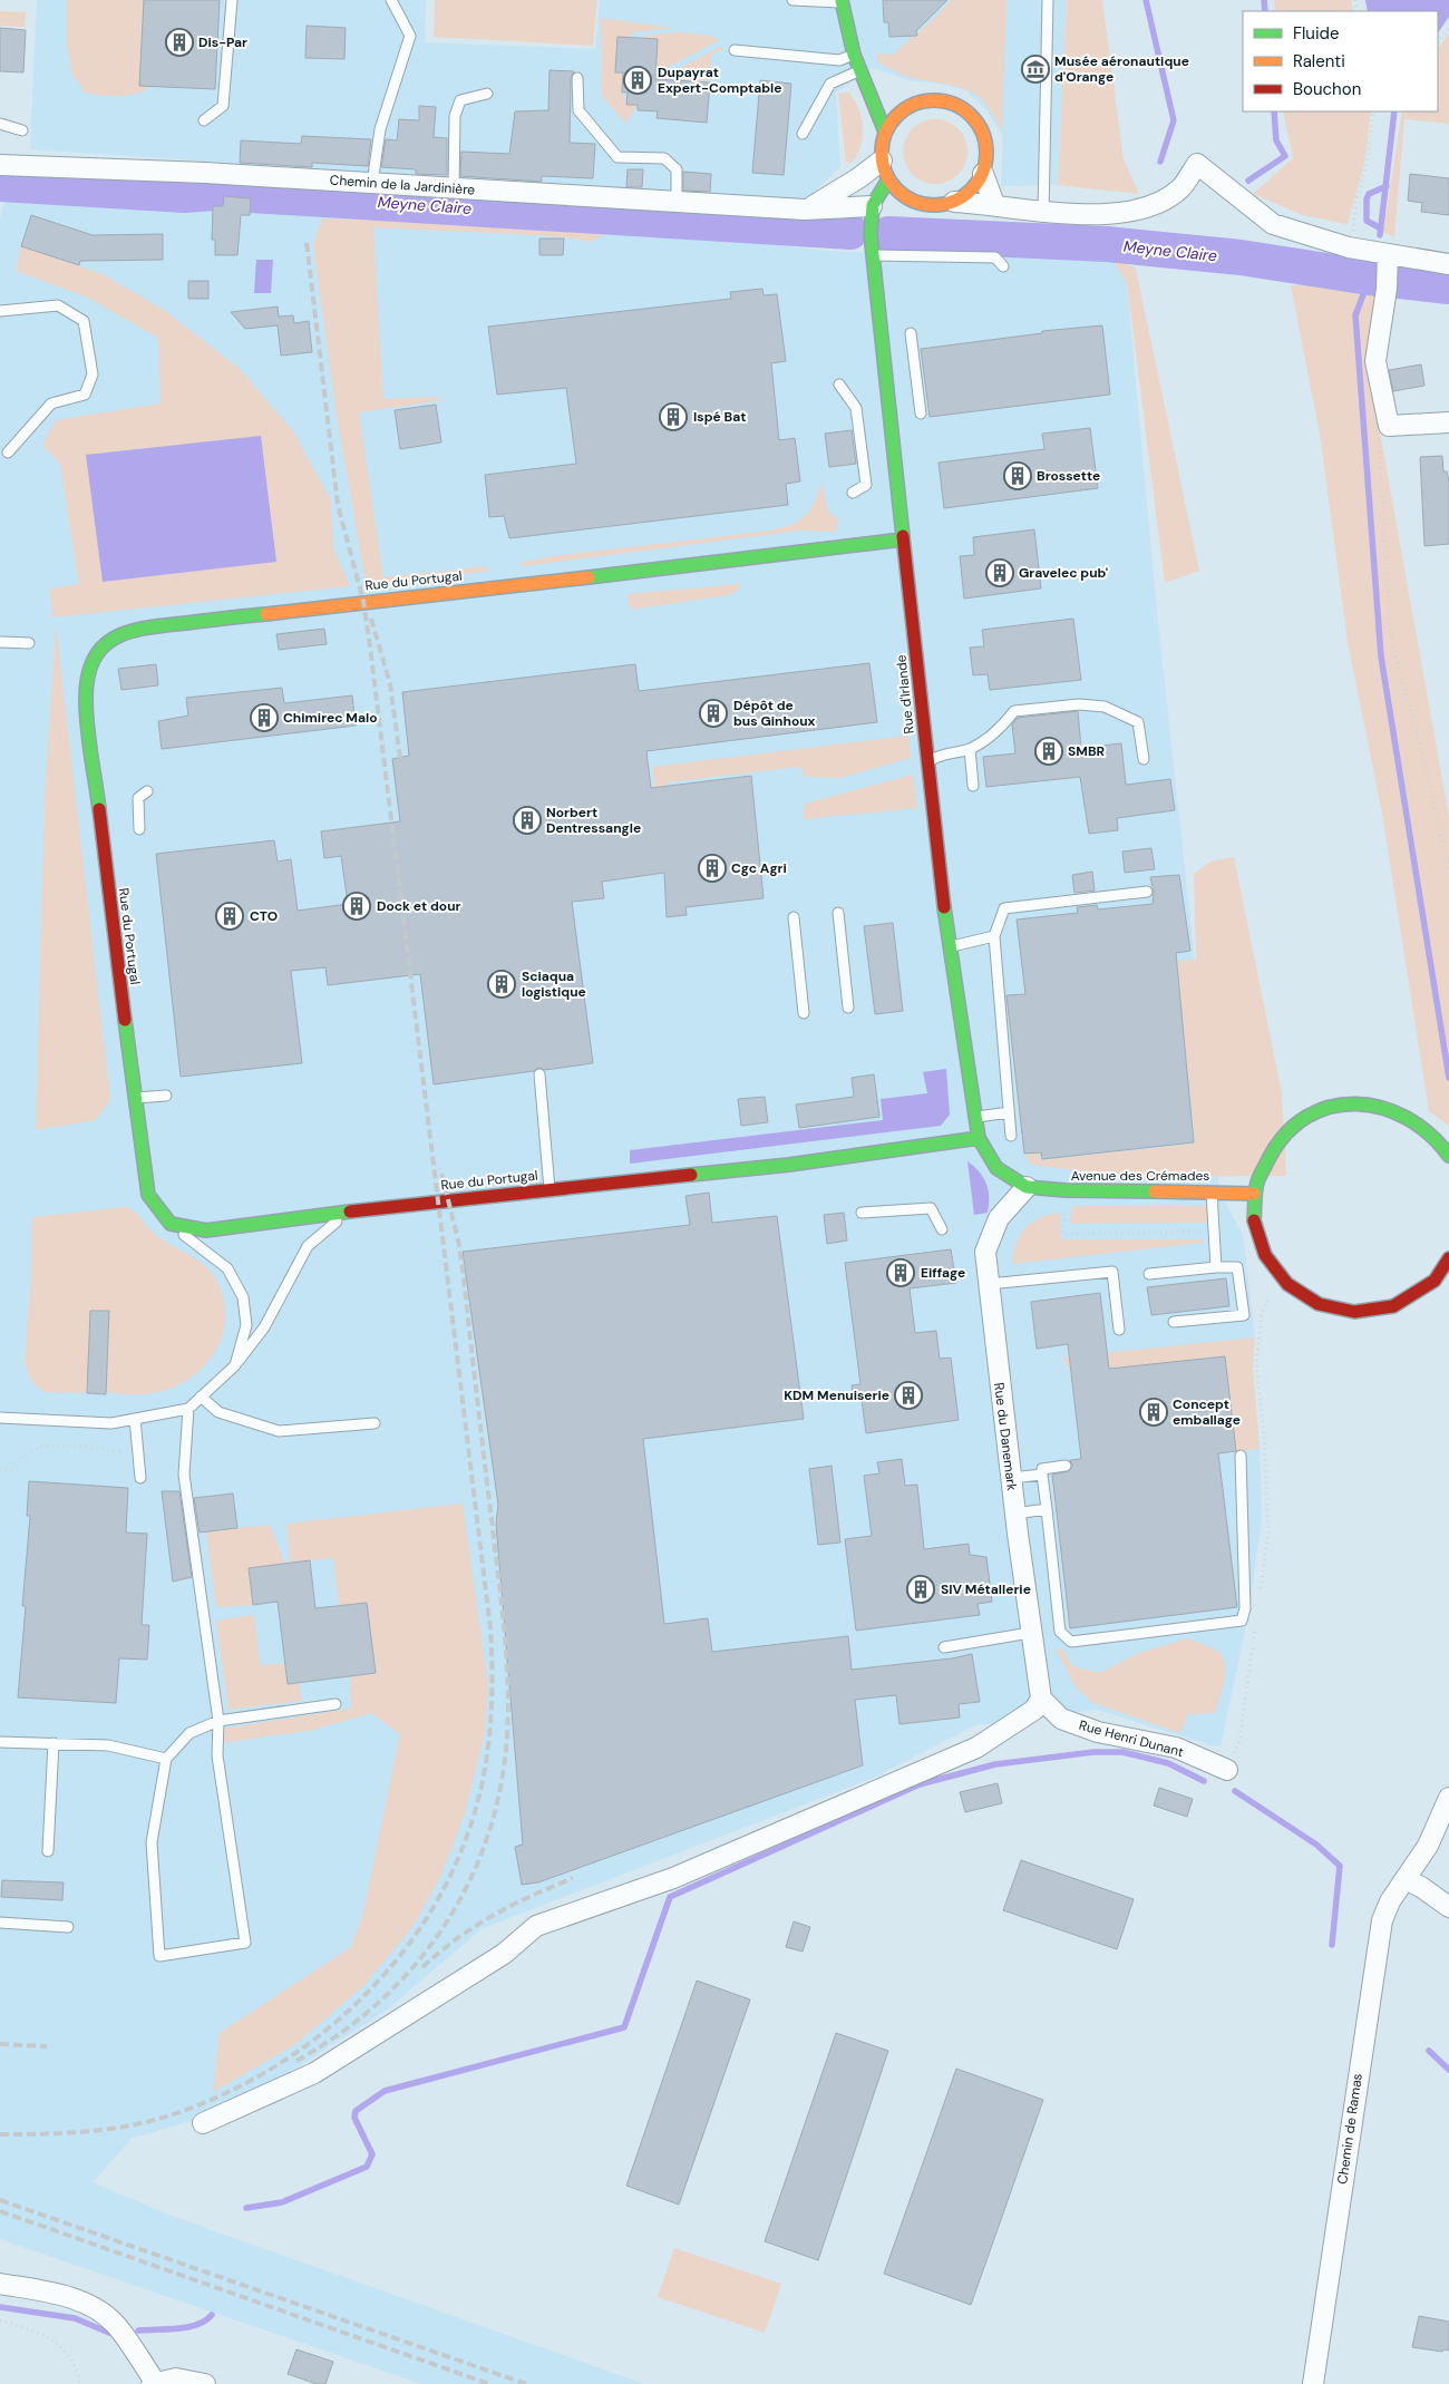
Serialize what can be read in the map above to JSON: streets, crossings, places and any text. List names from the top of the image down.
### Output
{
  "streets": {
    "street": [
      "Chemin de la Jardinière",
      "Rue du Portugal",
      "Rue d'Irlande",
      "Avenue des Crémades",
      "Rue du Danemark",
      "Rue Henri Dunant",
      "Chemin de Ramas"
    ]
  },
  "crossings": [
    ["Chemin de la Jardinière", "Rue d'Irlande"],
    ["Rue du Portugal", "Rue d'Irlande"],
    ["Rue d'Irlande", "Avenue des Crémades"],
    ["Rue d'Irlande", "Rue du Danemark"],
    ["Avenue des Crémades", "Rue du Danemark"],
    ["Rue du Danemark", "Rue Henri Dunant"]
  ],
  "water": ["Meyne Claire"],
  "places": {
    "building": [
      "Dis-Par",
      "Dupayrat Expert-Comptable",
      "Ispé Bat",
      "Brossette",
      "Gravelec pub'",
      "Dépôt de bus Ginhoux",
      "Chimirec Malo",
      "SMBR",
      "Norbert Dentressangle",
      "Cgc Agri",
      "Dock et dour",
      "CTO",
      "Sciaqua logistique",
      "Eiffage",
      "KDM Menuiserie",
      "Concept emballage",
      "SIV Métallerie"
    ],
    "museum": ["Musée aéronautique d'Orange"]
  },
  "legend": ["Fluide", "Ralenti", "Bouchon"]
}
